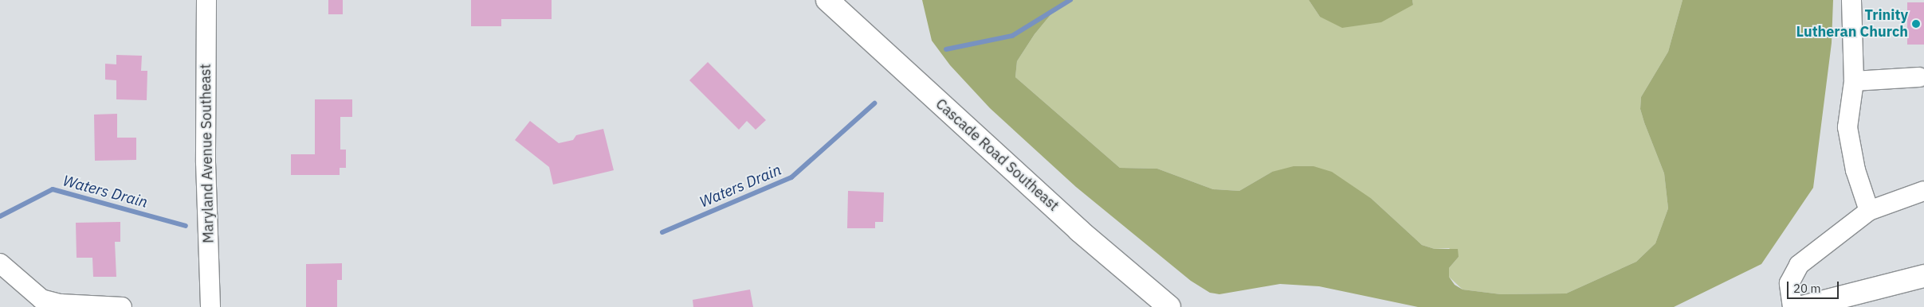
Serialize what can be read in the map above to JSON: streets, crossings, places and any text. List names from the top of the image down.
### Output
{
  "streets": {
    "main road": ["Cascade Road Southeast"],
    "street": ["Maryland Avenue Southeast"]
  },
  "water": ["Waters Drain"],
  "places": ["Trinity Lutheran Church"],
  "scale_bar": "20 m"
}
